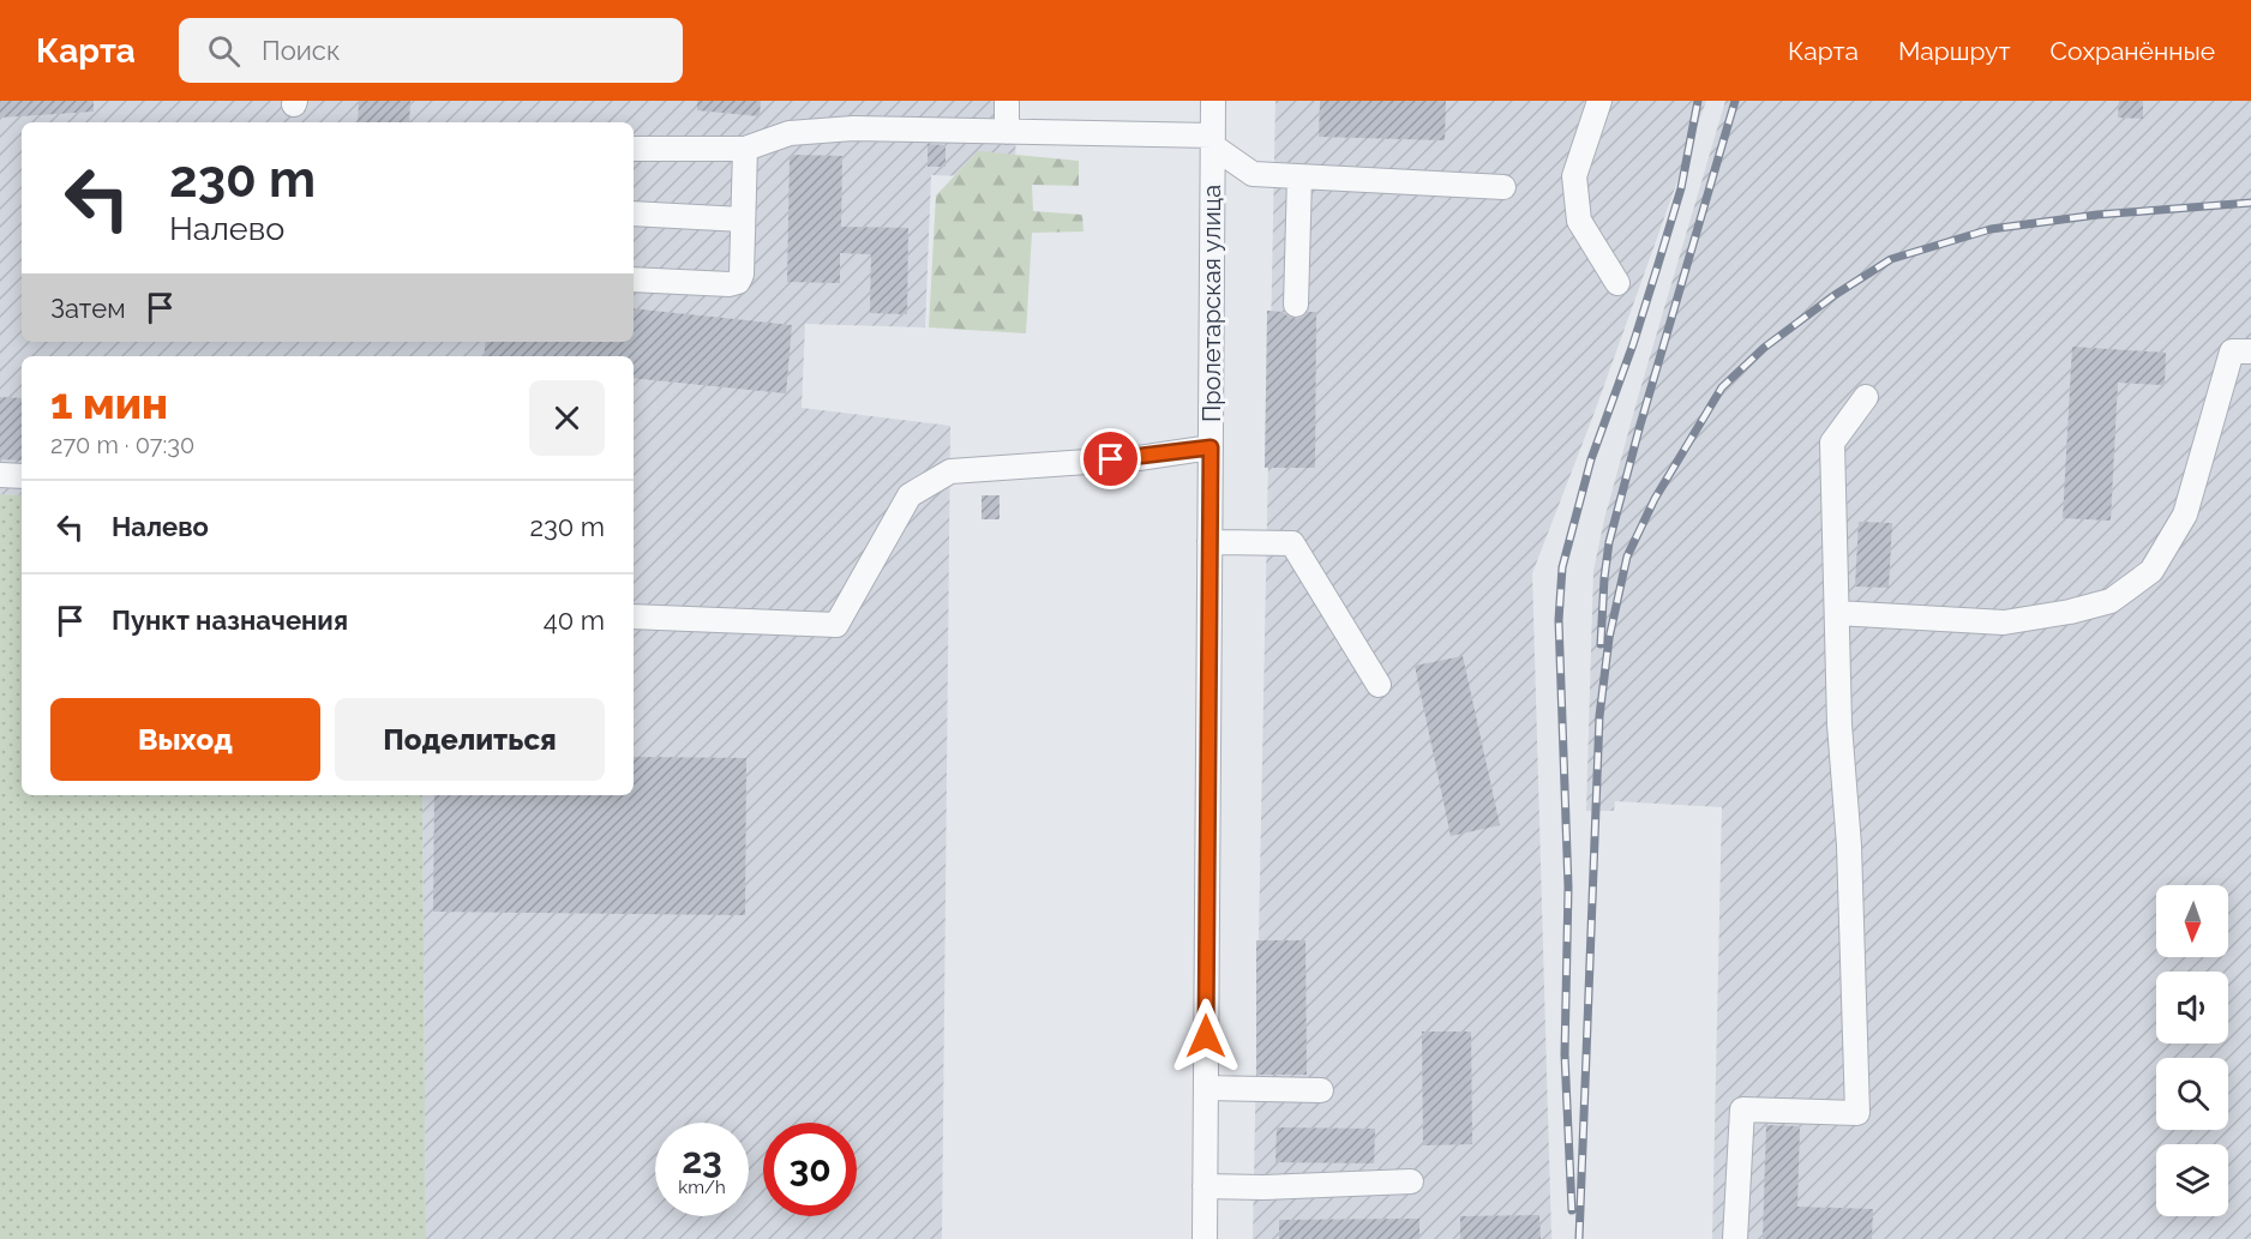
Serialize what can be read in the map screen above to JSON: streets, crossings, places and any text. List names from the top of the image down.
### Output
{
  "streets": {
    "street": ["Пролетарская улица"]
  },
  "north": "bottom",
  "page": {
    "header": "Карта",
    "search": "Поиск",
    "nav": ["Карта", "Маршрут", "Сохранённые"],
    "turn": ["230 m", "Налево"],
    "then": "Затем",
    "heading": ["1 мин", "270 m · 07:30"],
    "list": [
      {
        "name": "Налево",
        "value": "230 m"
      },
      {
        "name": "Пункт назначения",
        "value": "40 m"
      }
    ],
    "buttons": ["Выход", "Поделиться"],
    "speed": "23 km/h",
    "limit": "30"
  }
}
